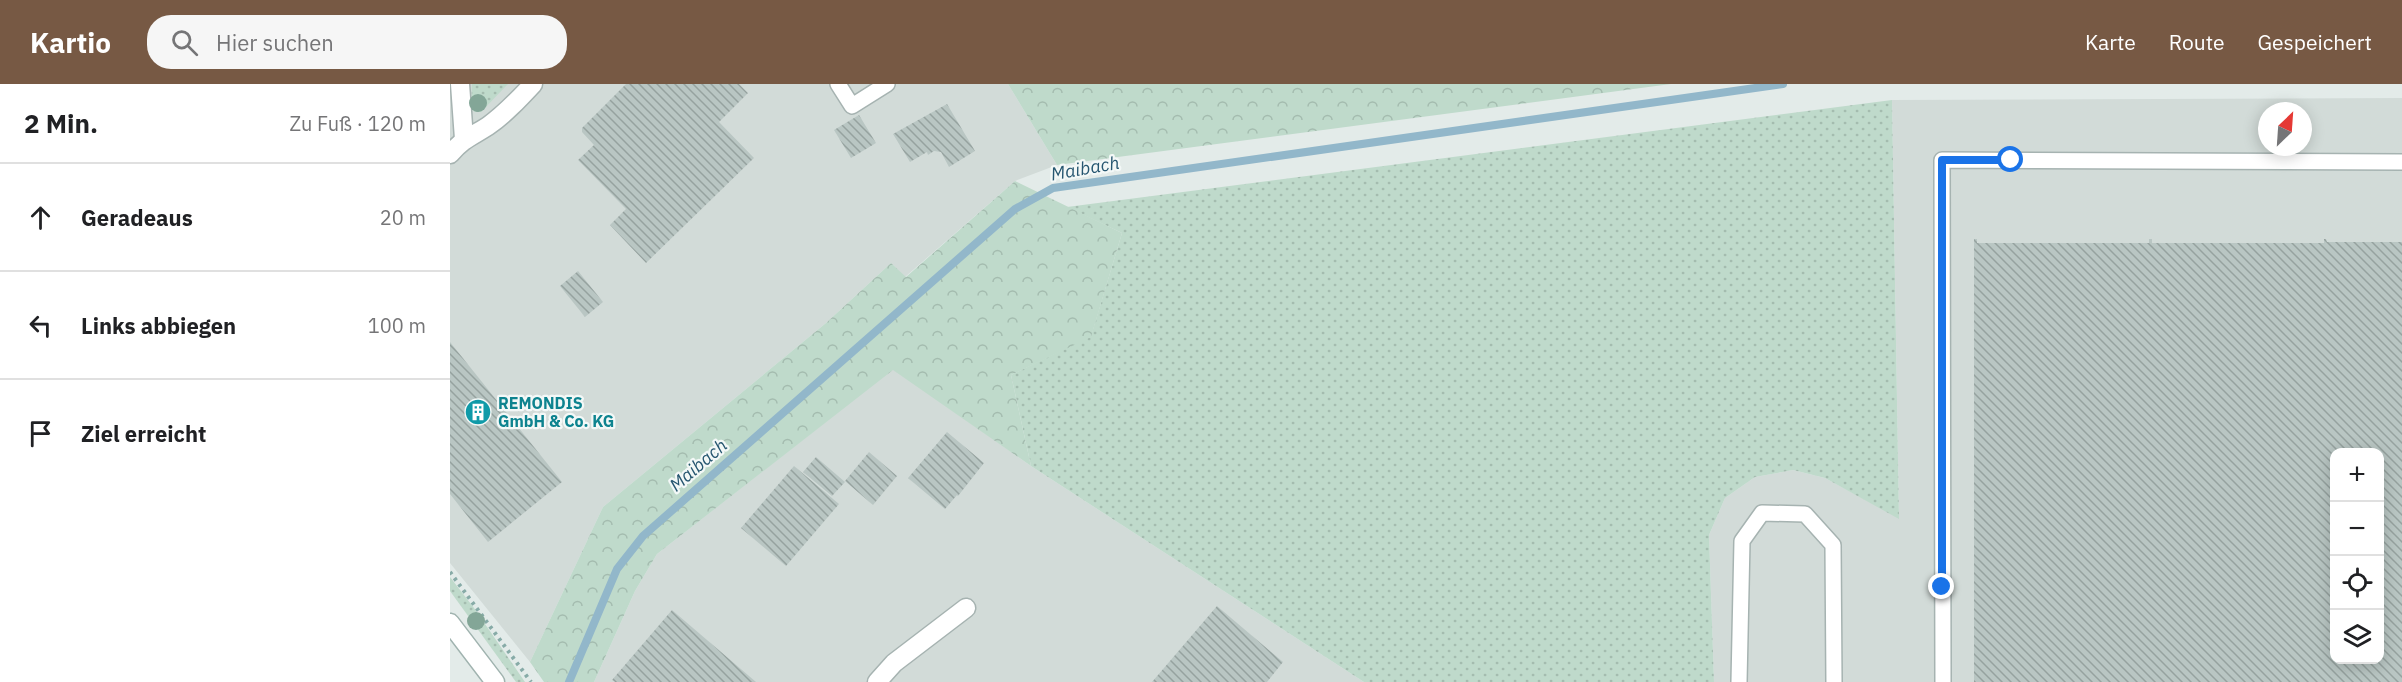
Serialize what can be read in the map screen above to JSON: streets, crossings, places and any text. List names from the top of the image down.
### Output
{
  "water": ["Maibach"],
  "places": {
    "building": ["REMONDIS GmbH & Co. KG"]
  },
  "north": "top right",
  "page": {
    "header": "Kartio",
    "search": "Hier suchen",
    "nav": ["Karte", "Route", "Gespeichert"],
    "heading": ["2 Min.", "Zu Fuß · 120 m"],
    "list": [
      ["Geradeaus", "20 m"],
      ["Links abbiegen", "100 m"],
      "Ziel erreicht"
    ],
    "map_buttons": ["+", "−"]
  }
}
